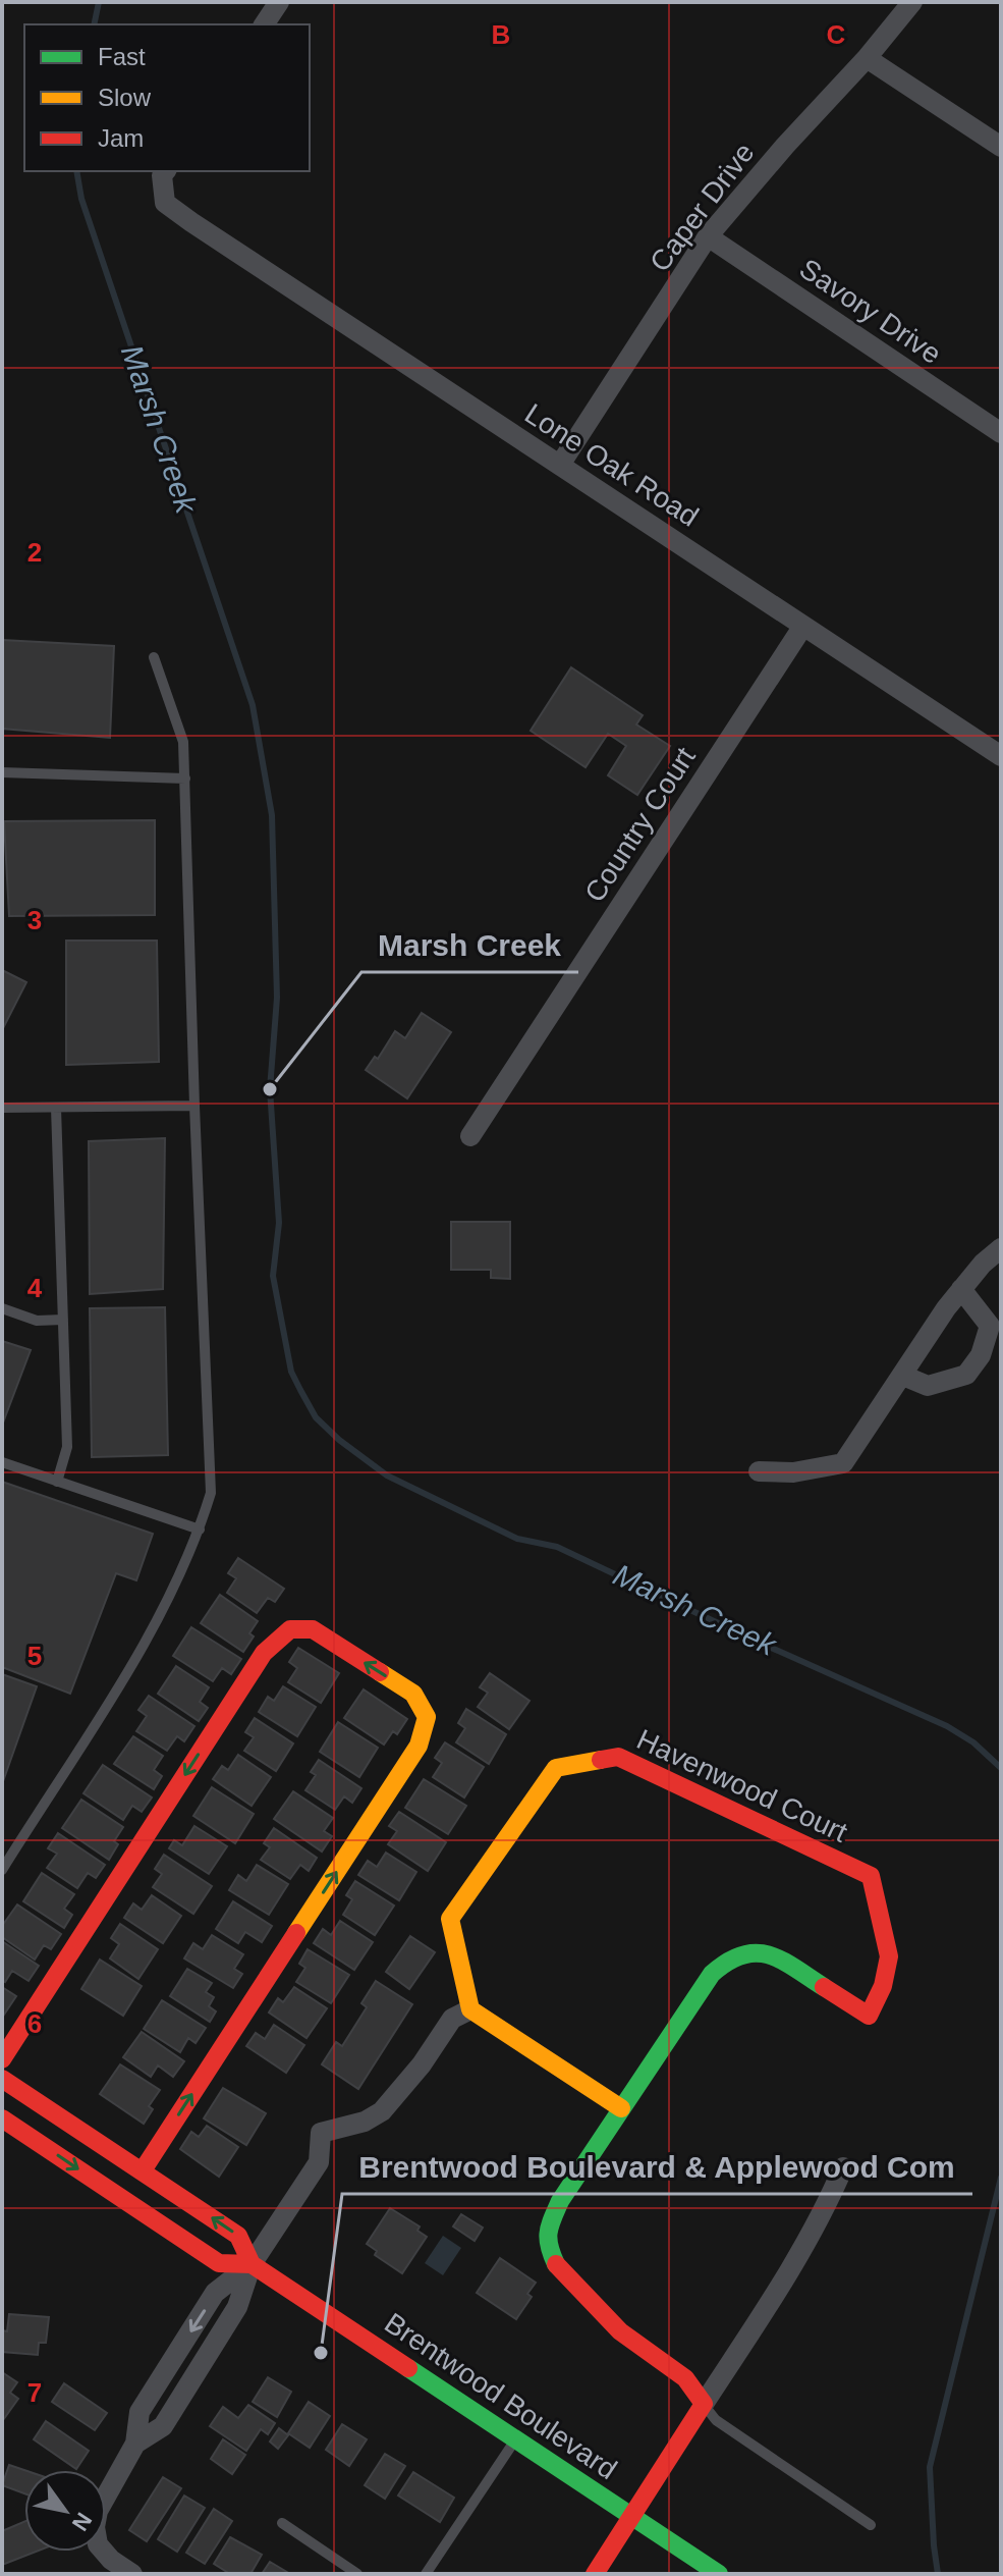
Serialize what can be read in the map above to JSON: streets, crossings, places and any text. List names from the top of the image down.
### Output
{
  "streets": {
    "street": [
      "Caper Drive",
      "Savory Drive",
      "Lone Oak Road",
      "Country Court",
      "Havenwood Court",
      "Brentwood Boulevard"
    ]
  },
  "crossings": [
    ["Caper Drive", "Savory Drive"],
    ["Caper Drive", "Lone Oak Road"],
    ["Lone Oak Road", "Country Court"]
  ],
  "water": ["Marsh Creek"],
  "places": ["Marsh Creek", "Brentwood Boulevard & Applewood Com"],
  "legend": ["Fast", "Slow", "Jam"],
  "north": "bottom right",
  "grid": {
    "columns": ["B", "C"],
    "rows": [
      "2",
      "3",
      "4",
      "5",
      "6",
      "7"
    ]
  }
}
